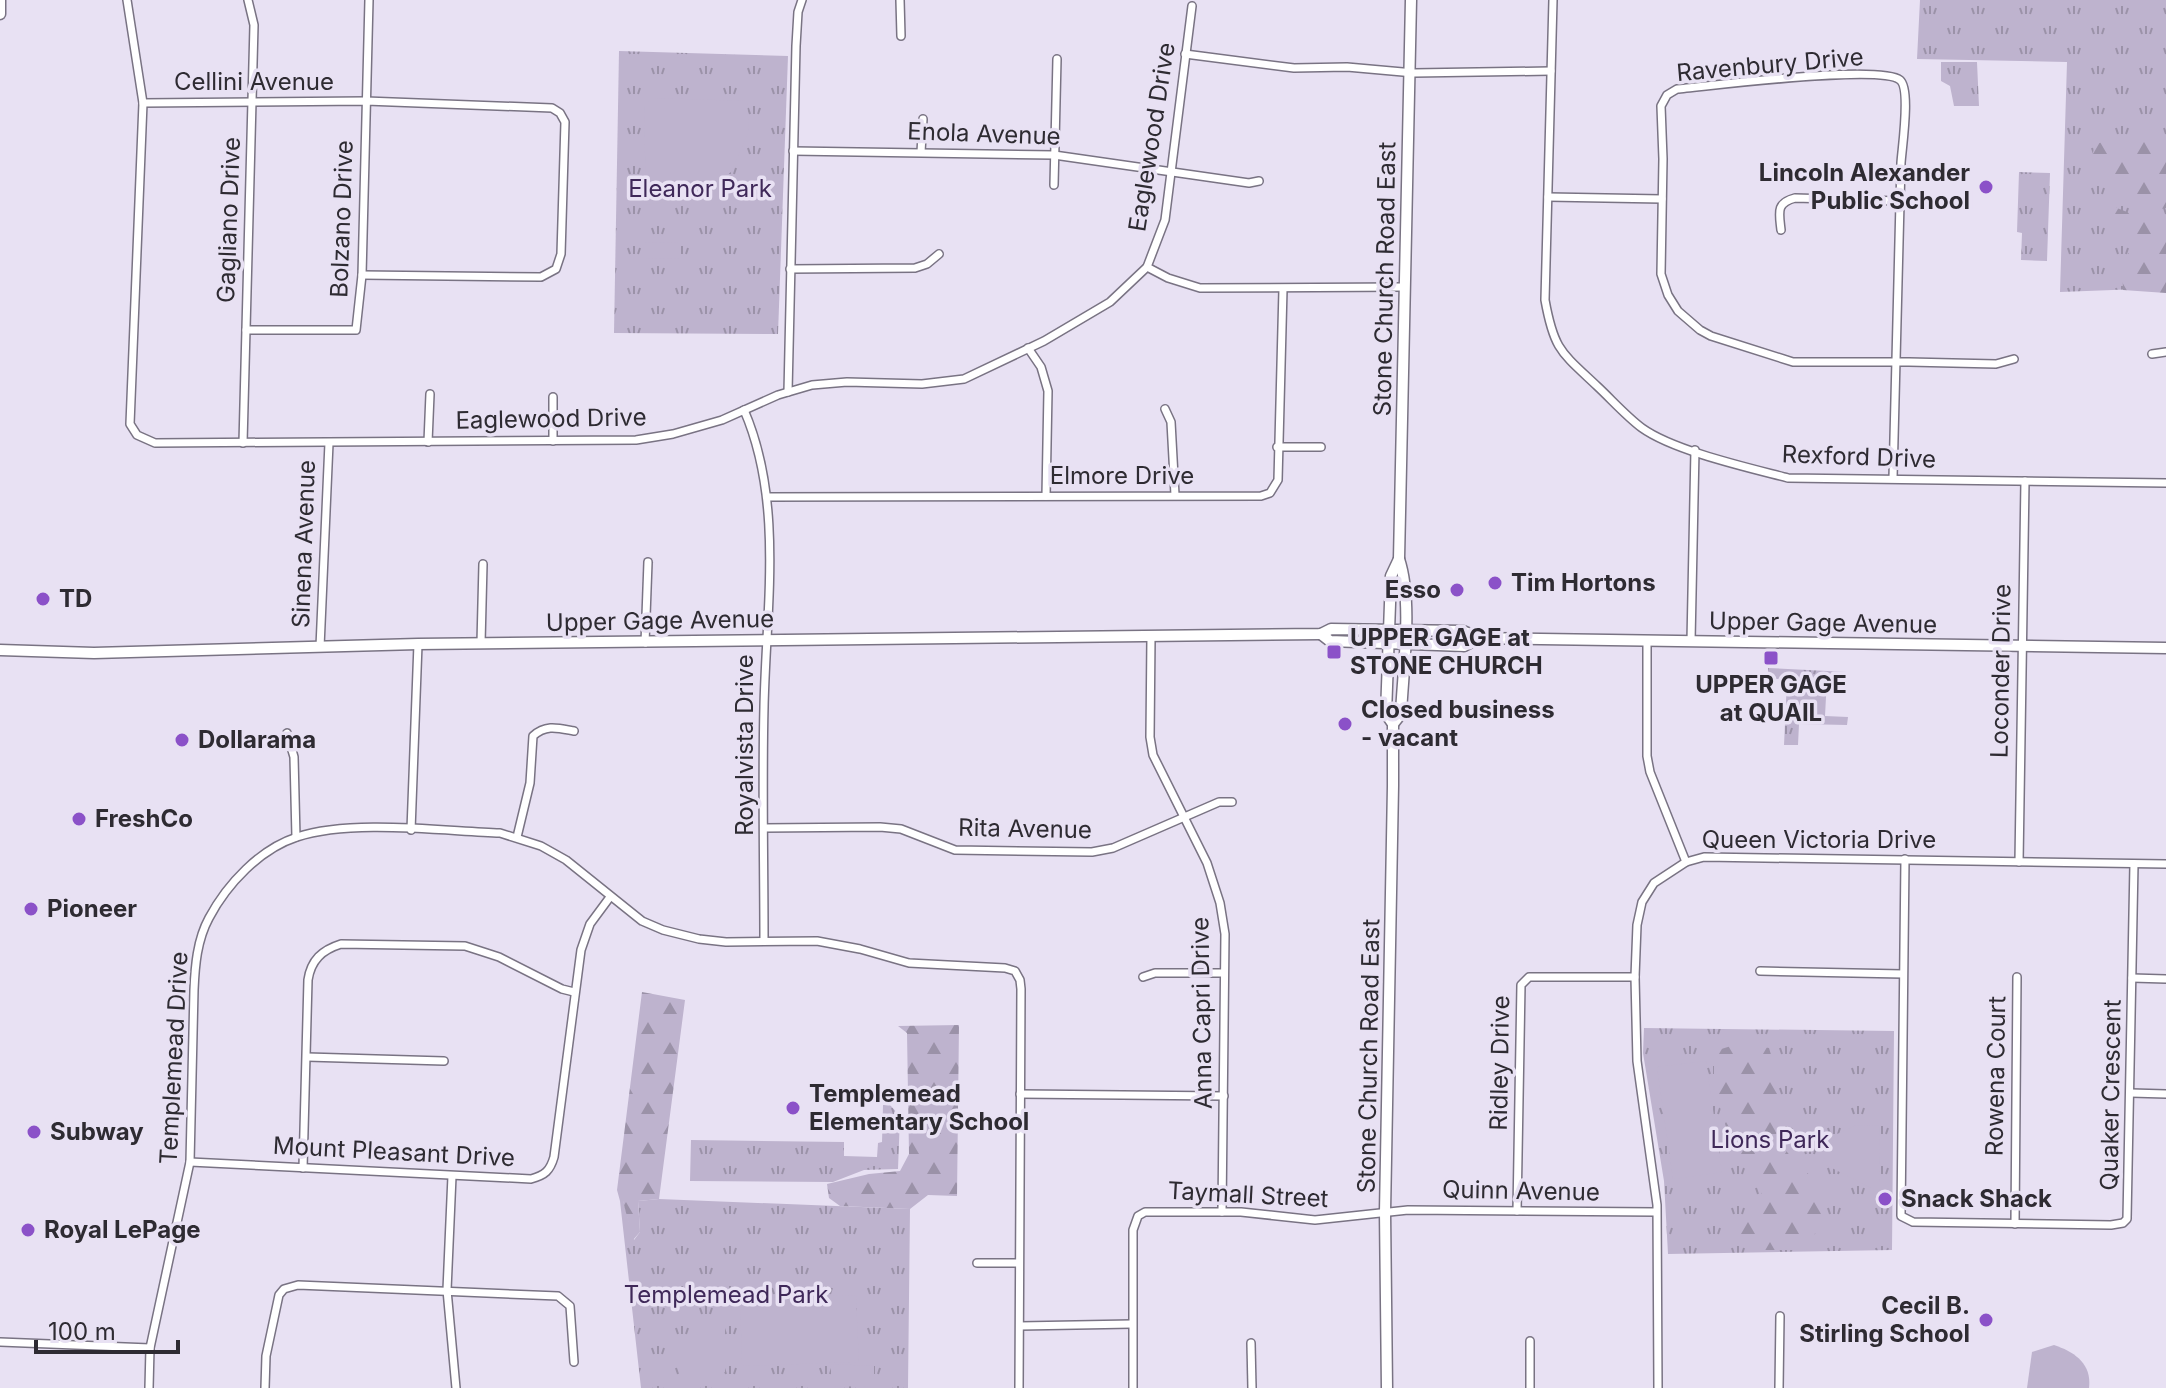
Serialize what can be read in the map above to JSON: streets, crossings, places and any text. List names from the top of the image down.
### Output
{
  "streets": {
    "main road": ["Stone Church Road East", "Upper Gage Avenue"],
    "street": [
      "Ravenbury Drive",
      "Cellini Avenue",
      "Enola Avenue",
      "Eaglewood Drive",
      "Bolzano Drive",
      "Gagliano Drive",
      "Rexford Drive",
      "Elmore Drive",
      "Sinena Avenue",
      "Loconder Drive",
      "Royalvista Drive",
      "Rita Avenue",
      "Queen Victoria Drive",
      "Anna Capri Drive",
      "Templemead Drive",
      "Ridley Drive",
      "Rowena Court",
      "Quaker Crescent",
      "Mount Pleasant Drive",
      "Quinn Avenue",
      "Taymall Street"
    ]
  },
  "crossings": [
    ["Ravenbury Drive", "Rexford Drive"],
    ["Cellini Avenue", "Eaglewood Drive"],
    ["Cellini Avenue", "Bolzano Drive"],
    ["Cellini Avenue", "Gagliano Drive"],
    ["Enola Avenue", "Eaglewood Drive"],
    ["Eaglewood Drive", "Gagliano Drive"],
    ["Eaglewood Drive", "Sinena Avenue"],
    ["Eaglewood Drive", "Royalvista Drive"],
    ["Bolzano Drive", "Gagliano Drive"],
    ["Stone Church Road East", "Upper Gage Avenue"],
    ["Stone Church Road East", "Quinn Avenue"],
    ["Stone Church Road East", "Taymall Street"],
    ["Rexford Drive", "Loconder Drive"],
    ["Elmore Drive", "Royalvista Drive"],
    ["Sinena Avenue", "Upper Gage Avenue"],
    ["Upper Gage Avenue", "Loconder Drive"],
    ["Upper Gage Avenue", "Royalvista Drive"],
    ["Upper Gage Avenue", "Anna Capri Drive"],
    ["Loconder Drive", "Queen Victoria Drive"],
    ["Royalvista Drive", "Rita Avenue"],
    ["Royalvista Drive", "Templemead Drive"],
    ["Rita Avenue", "Anna Capri Drive"],
    ["Queen Victoria Drive", "Ridley Drive"],
    ["Queen Victoria Drive", "Quaker Crescent"],
    ["Queen Victoria Drive", "Quinn Avenue"],
    ["Anna Capri Drive", "Taymall Street"],
    ["Templemead Drive", "Mount Pleasant Drive"],
    ["Ridley Drive", "Quinn Avenue"],
    ["Rowena Court", "Quaker Crescent"],
    ["Quinn Avenue", "Taymall Street"]
  ],
  "parks": ["Eleanor Park", "Lions Park", "Templemead Park"],
  "places": {
    "other": [
      "Lincoln Alexander Public School",
      "Tim Hortons",
      "Esso",
      "TD",
      "Closed business - vacant",
      "Dollarama",
      "FreshCo",
      "Pioneer",
      "Templemead Elementary School",
      "Subway",
      "Snack Shack",
      "Royal LePage",
      "Cecil B. Stirling School"
    ],
    "transit": ["UPPER GAGE at STONE CHURCH", "UPPER GAGE at QUAIL"]
  },
  "scale_bar": "100 m"
}
